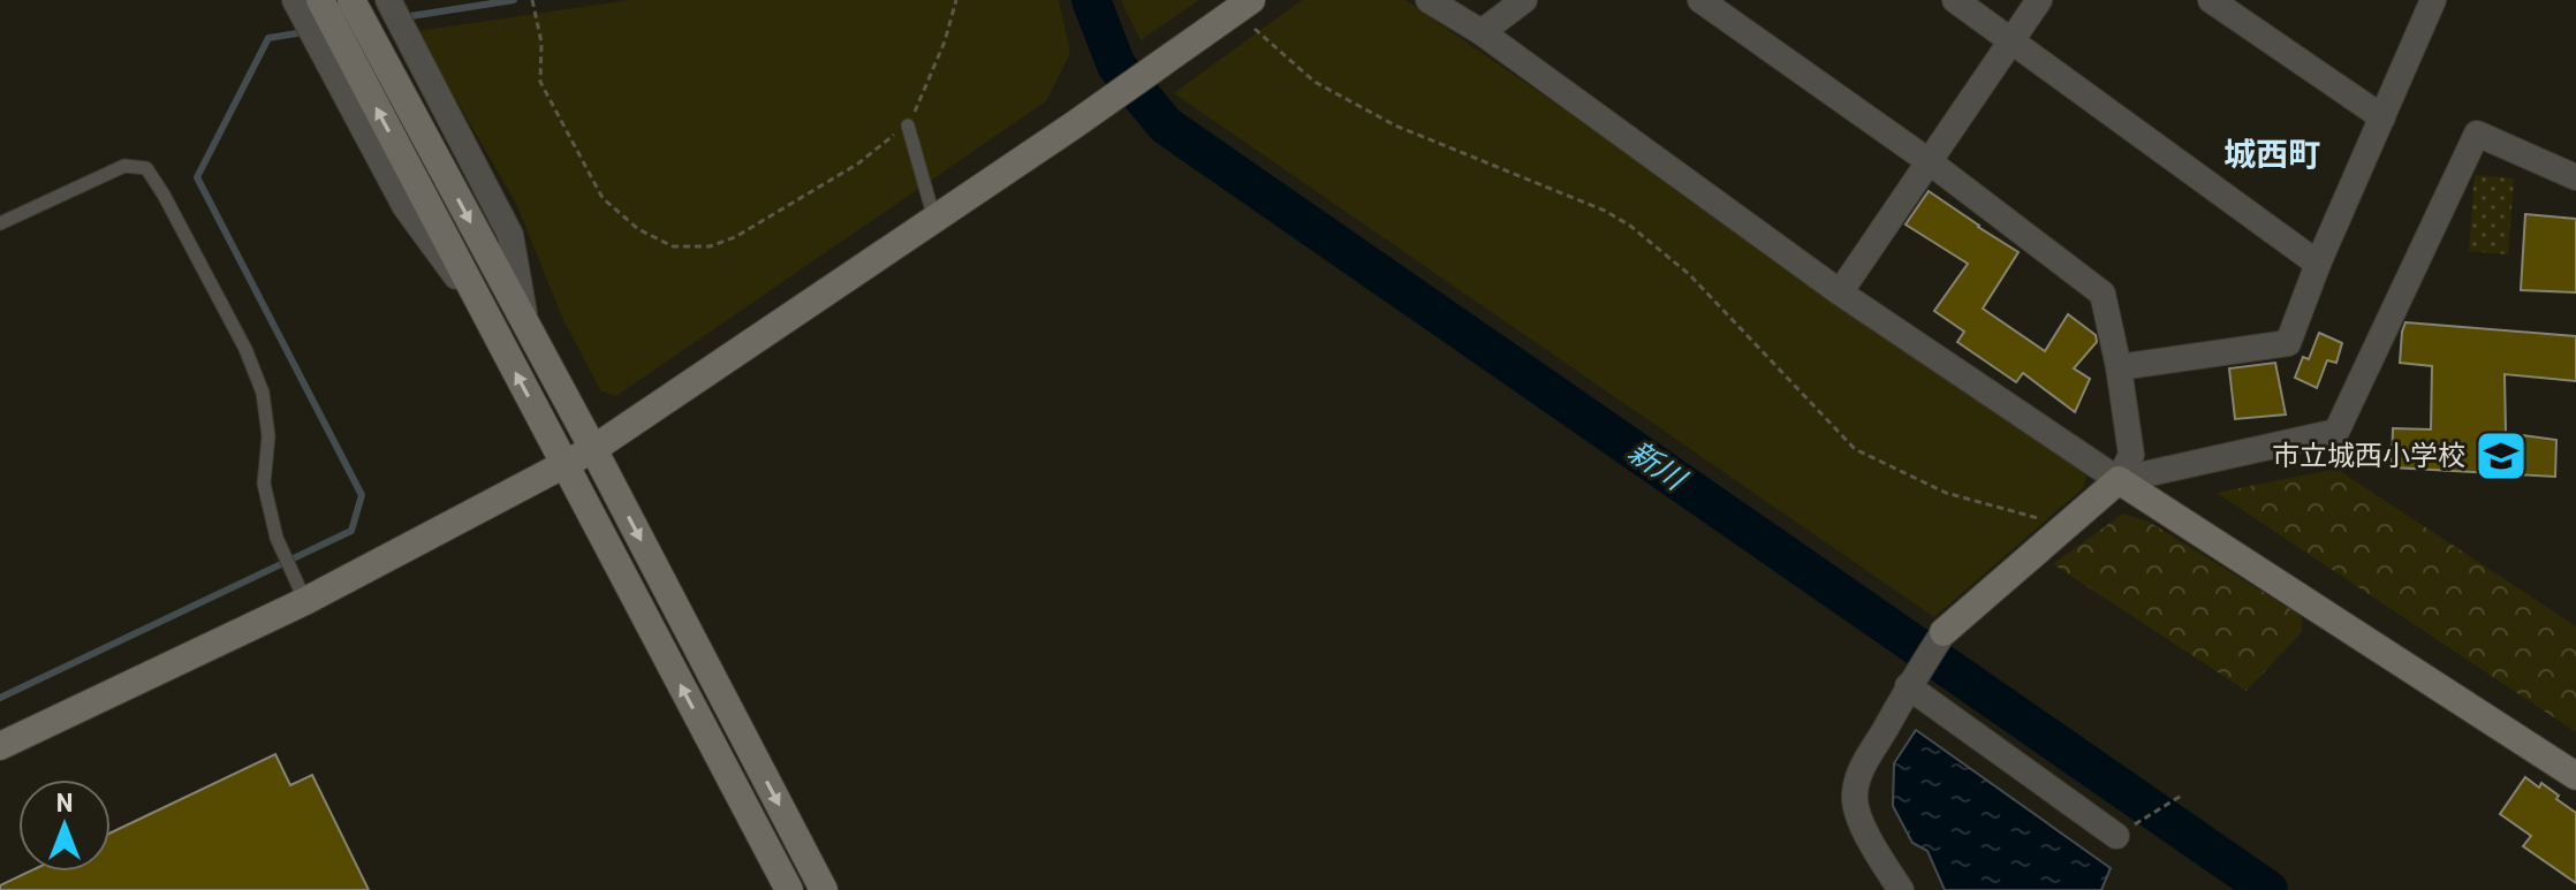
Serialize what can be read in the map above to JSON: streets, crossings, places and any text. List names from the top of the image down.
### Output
{
  "districts": ["城西町"],
  "water": ["新川"],
  "places": {
    "school or university": ["市立城西小学校"]
  },
  "north": "top"
}
